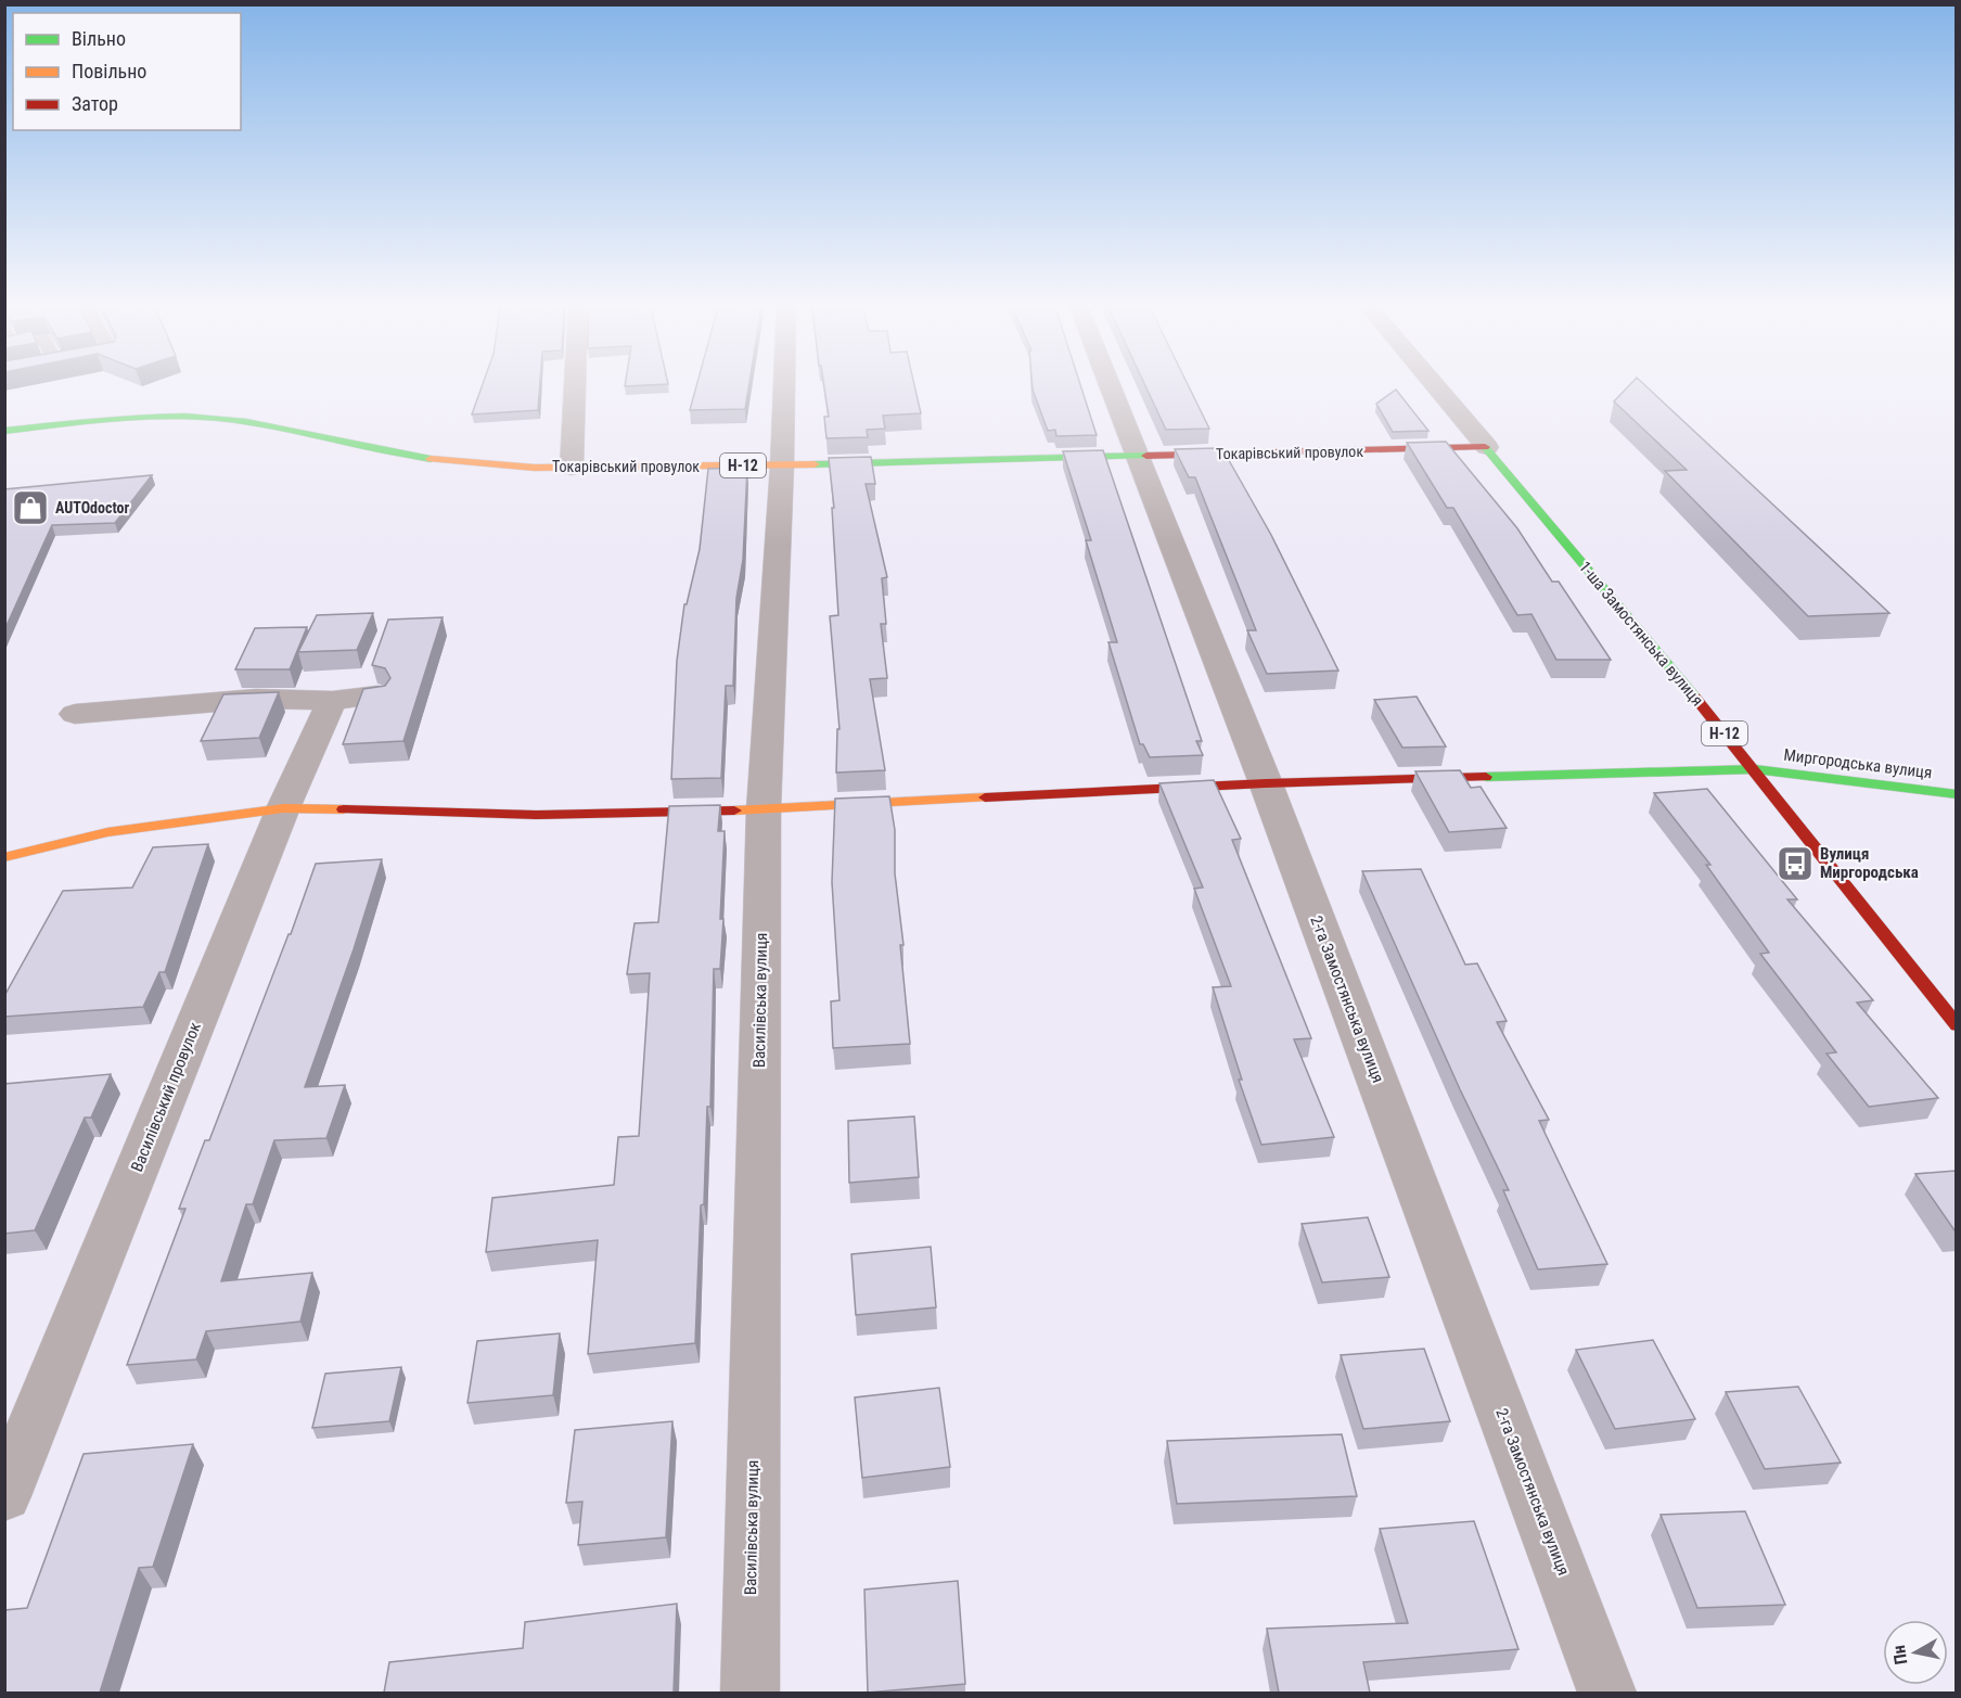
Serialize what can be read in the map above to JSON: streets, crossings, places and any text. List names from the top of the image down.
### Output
{
  "streets": {
    "main road": [
      "Токарівський провулок",
      "Н-12",
      "1-ша Замостянська вулиця",
      "Миргородська вулиця"
    ],
    "street": ["2-га Замостянська вулиця", "Василівська вулиця", "Василівський провулок"]
  },
  "crossings": [
    ["Токарівський провулок", "1-ша Замостянська вулиця"],
    ["Токарівський провулок", "2-га Замостянська вулиця"],
    ["Токарівський провулок", "Василівська вулиця"],
    ["1-ша Замостянська вулиця", "Миргородська вулиця"],
    ["Миргородська вулиця", "2-га Замостянська вулиця"],
    ["Миргородська вулиця", "Василівська вулиця"],
    ["Миргородська вулиця", "Василівський провулок"]
  ],
  "places": {
    "shop": ["AUTOdoctor"],
    "bus stop": ["Вулиця Миргородська"]
  },
  "legend": ["Вільно", "Повільно", "Затор"],
  "north": "left"
}
